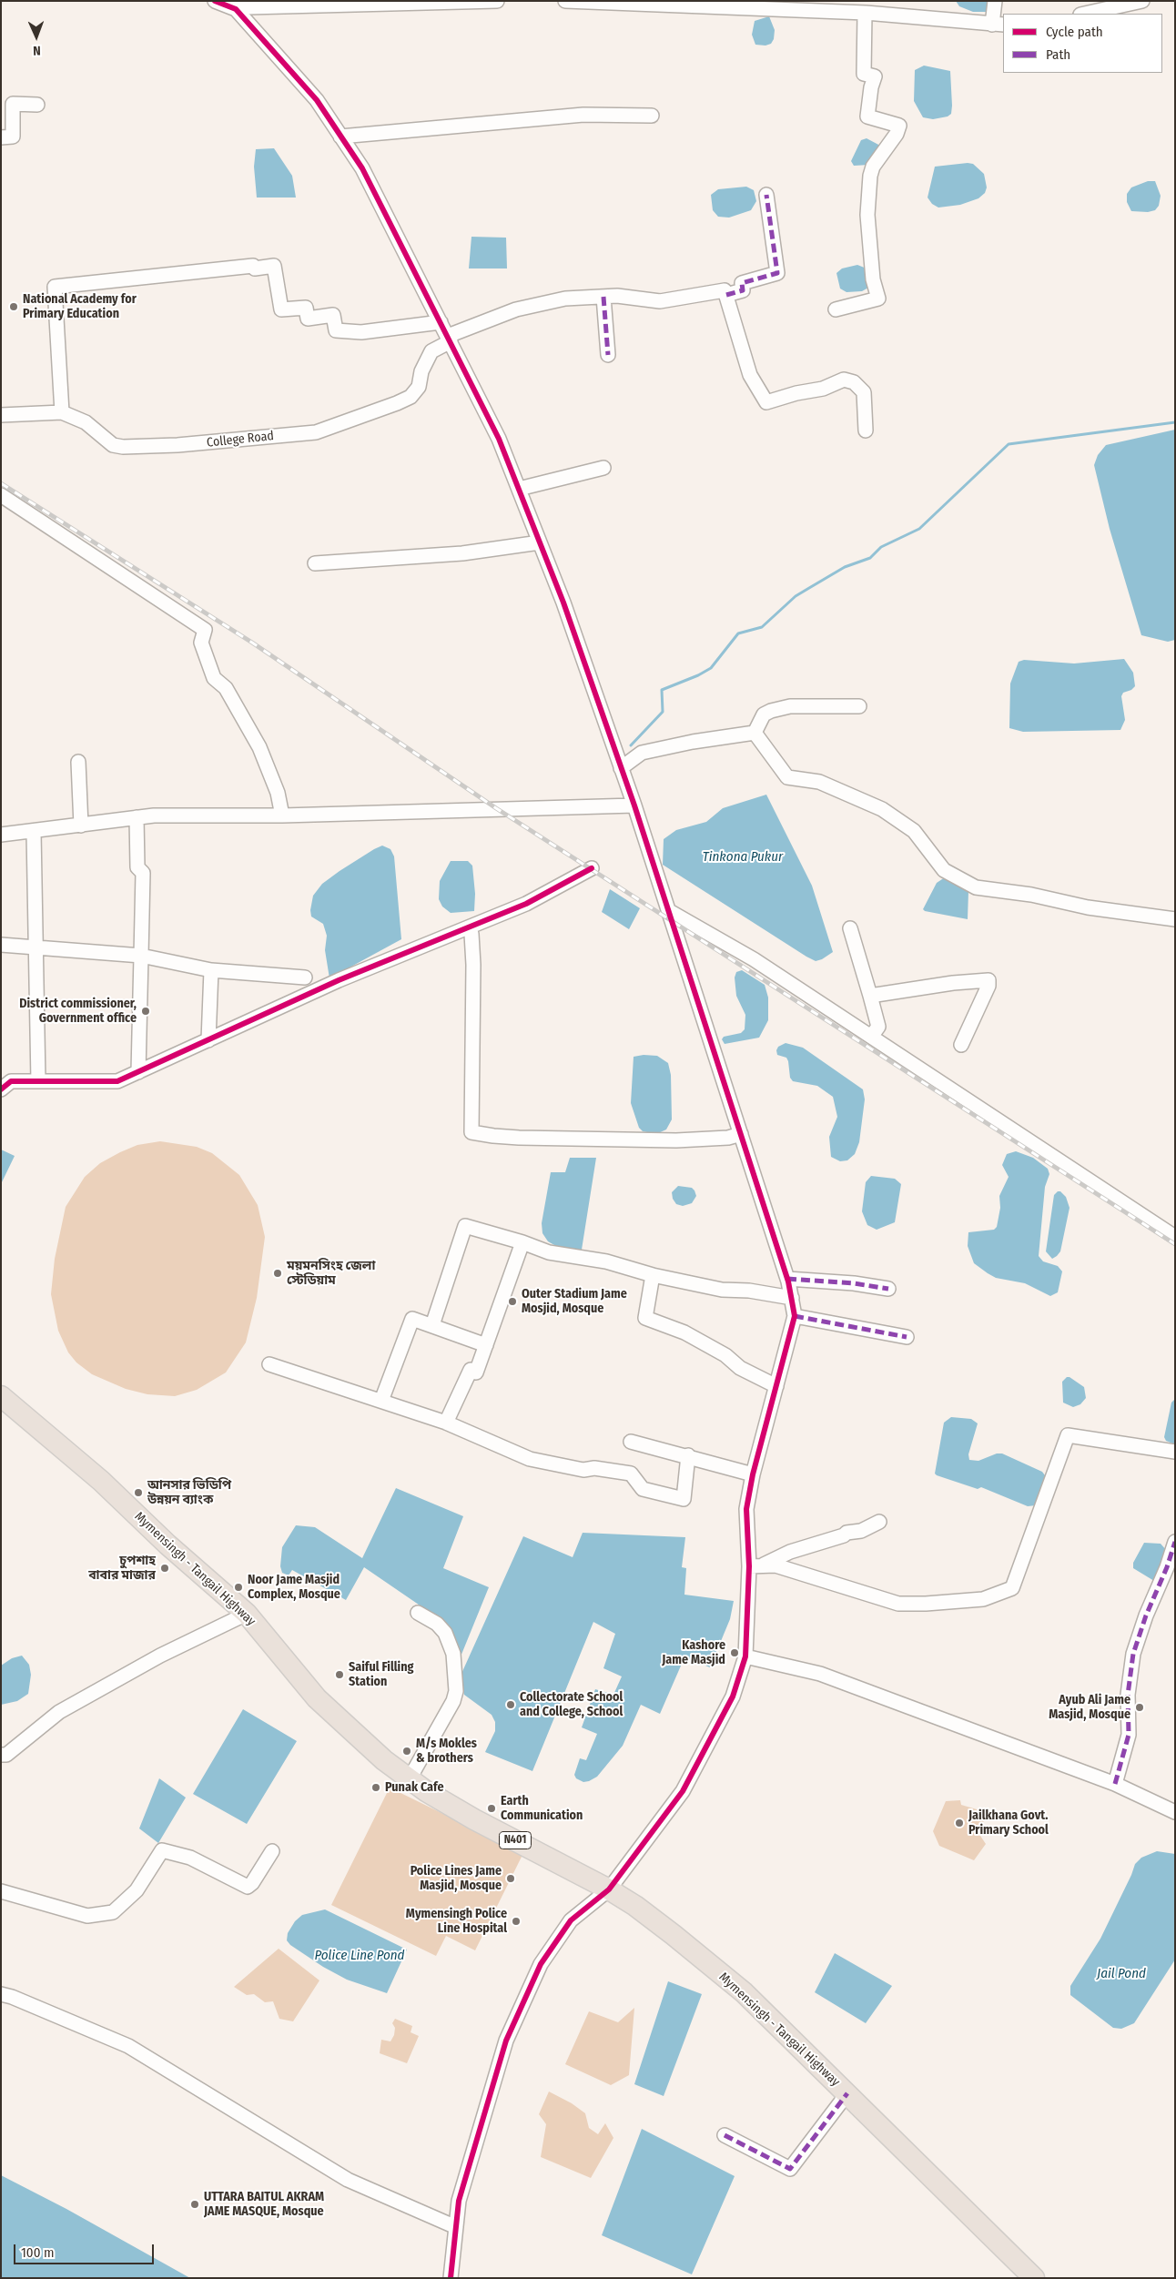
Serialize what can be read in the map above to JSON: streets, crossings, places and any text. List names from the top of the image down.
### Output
{
  "streets": {
    "highway": ["Mymensingh - Tangail Highway", "N401"],
    "street": ["College Road"]
  },
  "water": ["Tinkona Pukur", "Police Line Pond", "Jail Pond"],
  "places": [
    "National Academy for Primary Education",
    "District commissioner, Government office",
    "ময়মনসিংহ জেলা স্টেডিয়াম",
    "Outer Stadium Jame Mosjid, Mosque",
    "আনসার ভিডিপি উন্নয়ন ব্যাংক",
    "চুপশাহ বাবার মাজার",
    "Noor Jame Masjid Complex, Mosque",
    "Kashore Jame Masjid",
    "Saiful Filling Station",
    "Collectorate School and College, School",
    "Ayub Ali Jame Masjid, Mosque",
    "M/s Mokles & brothers",
    "Punak Cafe",
    "Earth Communication",
    "Jailkhana Govt. Primary School",
    "Police Lines Jame Masjid, Mosque",
    "Mymensingh Police Line Hospital",
    "UTTARA BAITUL AKRAM JAME MASQUE, Mosque"
  ],
  "legend": ["Cycle path", "Path"],
  "scale_bar": "100 m",
  "north": "bottom"
}
